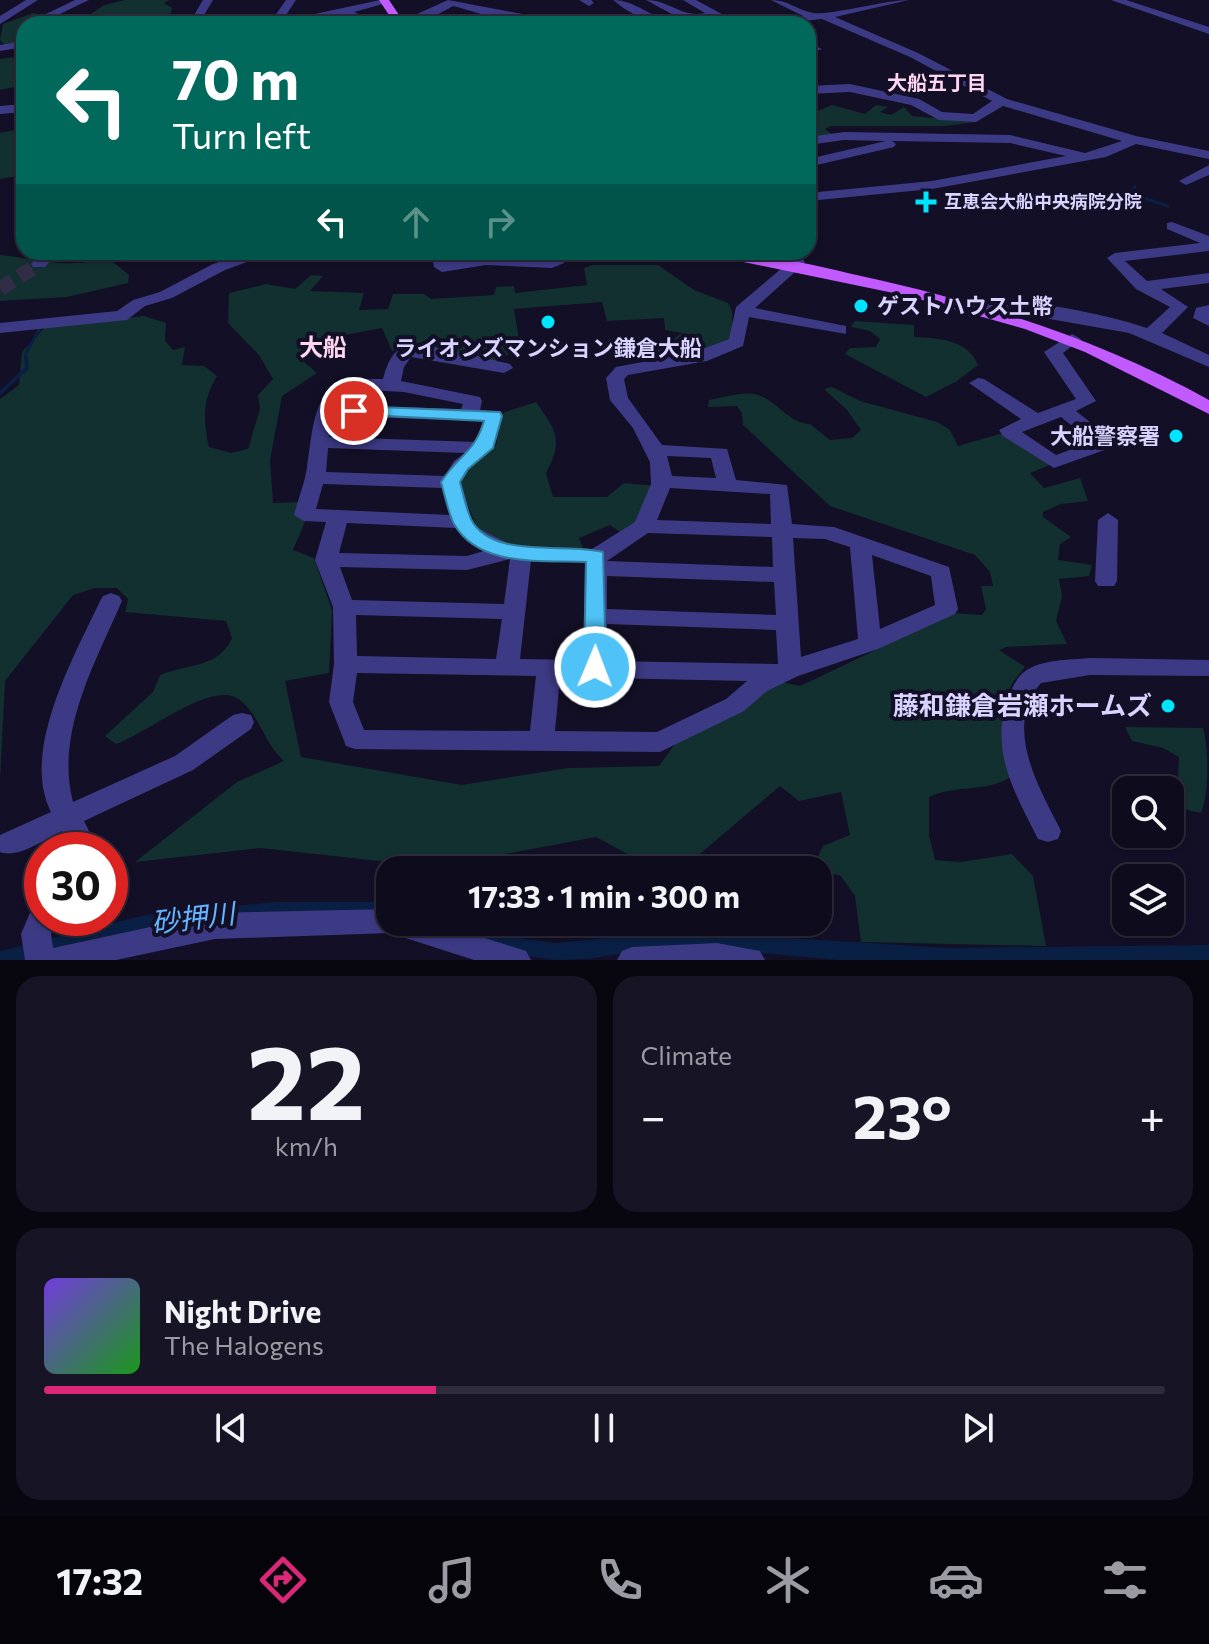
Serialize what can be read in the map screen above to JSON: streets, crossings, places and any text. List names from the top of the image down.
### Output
{
  "districts": ["大船五丁目", "大船"],
  "water": ["砂押川"],
  "places": {
    "health": ["互恵会大船中央病院分院"],
    "other": [
      "ゲストハウス土幣",
      "ライオンズマンション鎌倉大船",
      "大船警察署",
      "藤和鎌倉岩瀬ホームズ"
    ]
  },
  "page": {
    "turn": ["70 m", "Turn left"],
    "limit": "30",
    "trip": "17:33 · 1 min · 300 m",
    "tile": [
      ["22", "km/h"],
      "Climate"
    ],
    "heat": ["−", "23°", "+"],
    "song": ["Night Drive", "The Halogens"],
    "tabs": "17:32"
  }
}
